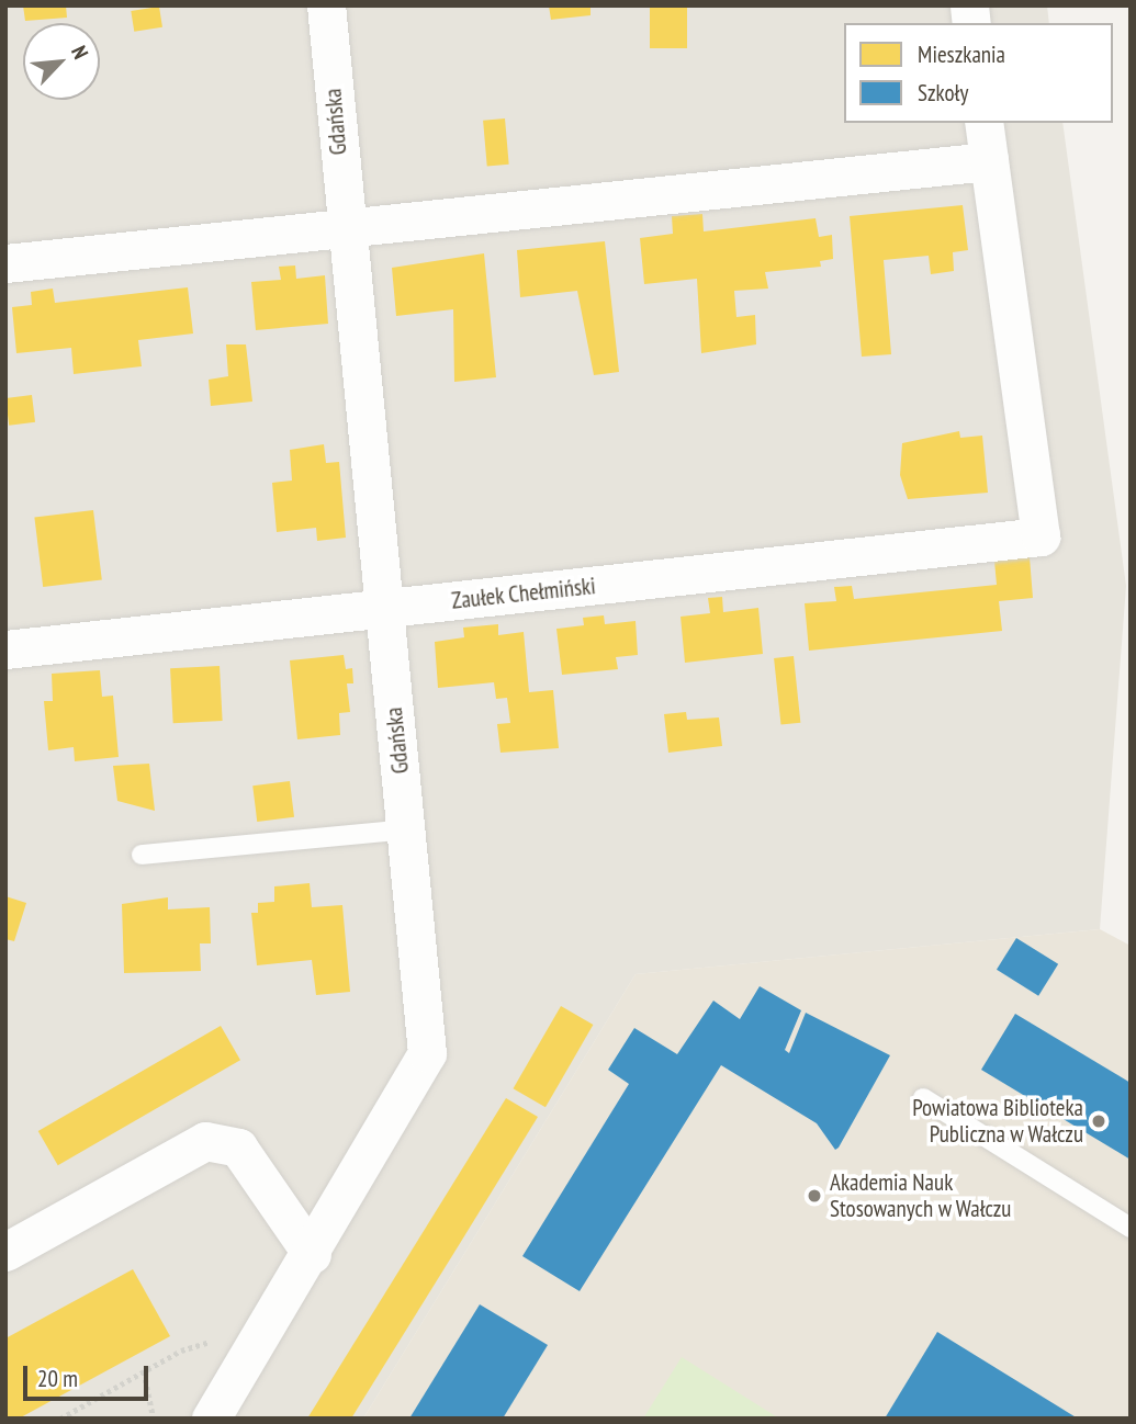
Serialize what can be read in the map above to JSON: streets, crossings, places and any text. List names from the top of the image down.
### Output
{
  "streets": {
    "street": ["Gdańska", "Zaułek Chełmiński"]
  },
  "crossings": [
    ["Gdańska", "Zaułek Chełmiński"]
  ],
  "places": ["Powiatowa Biblioteka Publiczna w Wałczu", "Akademia Nauk Stosowanych w Wałczu"],
  "legend": ["Mieszkania", "Szkoły"],
  "scale_bar": "20 m",
  "north": "top right"
}
